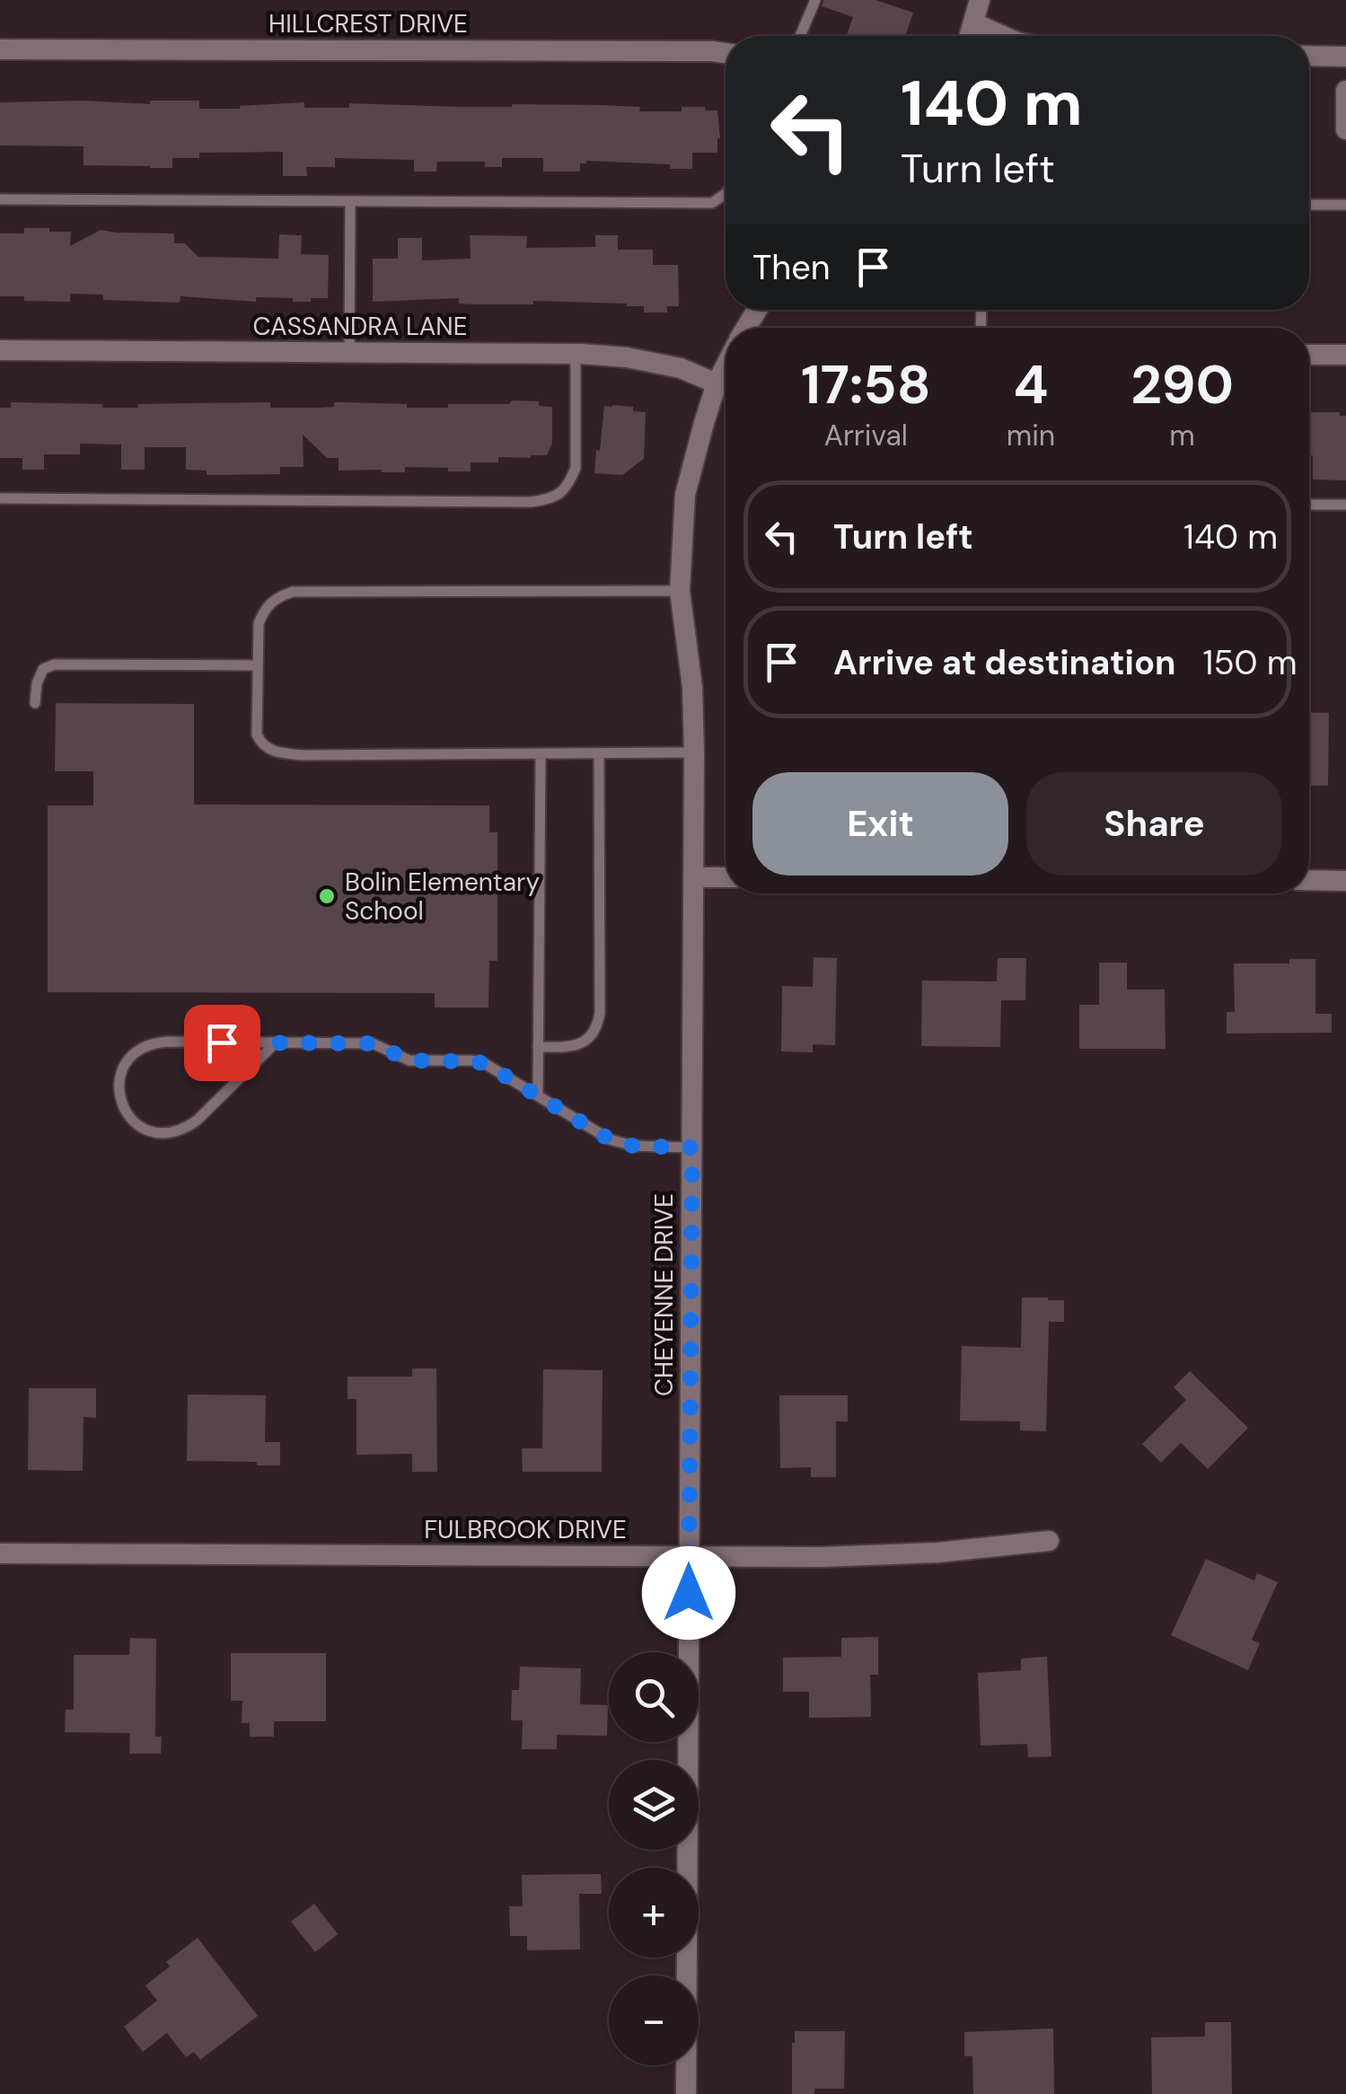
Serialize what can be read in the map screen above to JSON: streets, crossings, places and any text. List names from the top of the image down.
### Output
{
  "streets": {
    "street": [
      "HILLCREST DRIVE",
      "CASSANDRA LANE",
      "CHEYENNE DRIVE",
      "FULBROOK DRIVE"
    ]
  },
  "crossings": [
    ["CASSANDRA LANE", "CHEYENNE DRIVE"],
    ["CHEYENNE DRIVE", "FULBROOK DRIVE"]
  ],
  "places": ["Bolin Elementary School"],
  "page": {
    "turn": ["140 m", "Turn left"],
    "then": "Then",
    "eta": [
      "17:58",
      "Arrival",
      "4",
      "min",
      "290",
      "m"
    ],
    "list": [
      {
        "name": "Turn left",
        "value": "140 m"
      },
      {
        "name": "Arrive at destination",
        "value": "150 m"
      }
    ],
    "buttons": ["Exit", "Share"],
    "map_buttons": ["+", "−"]
  }
}
